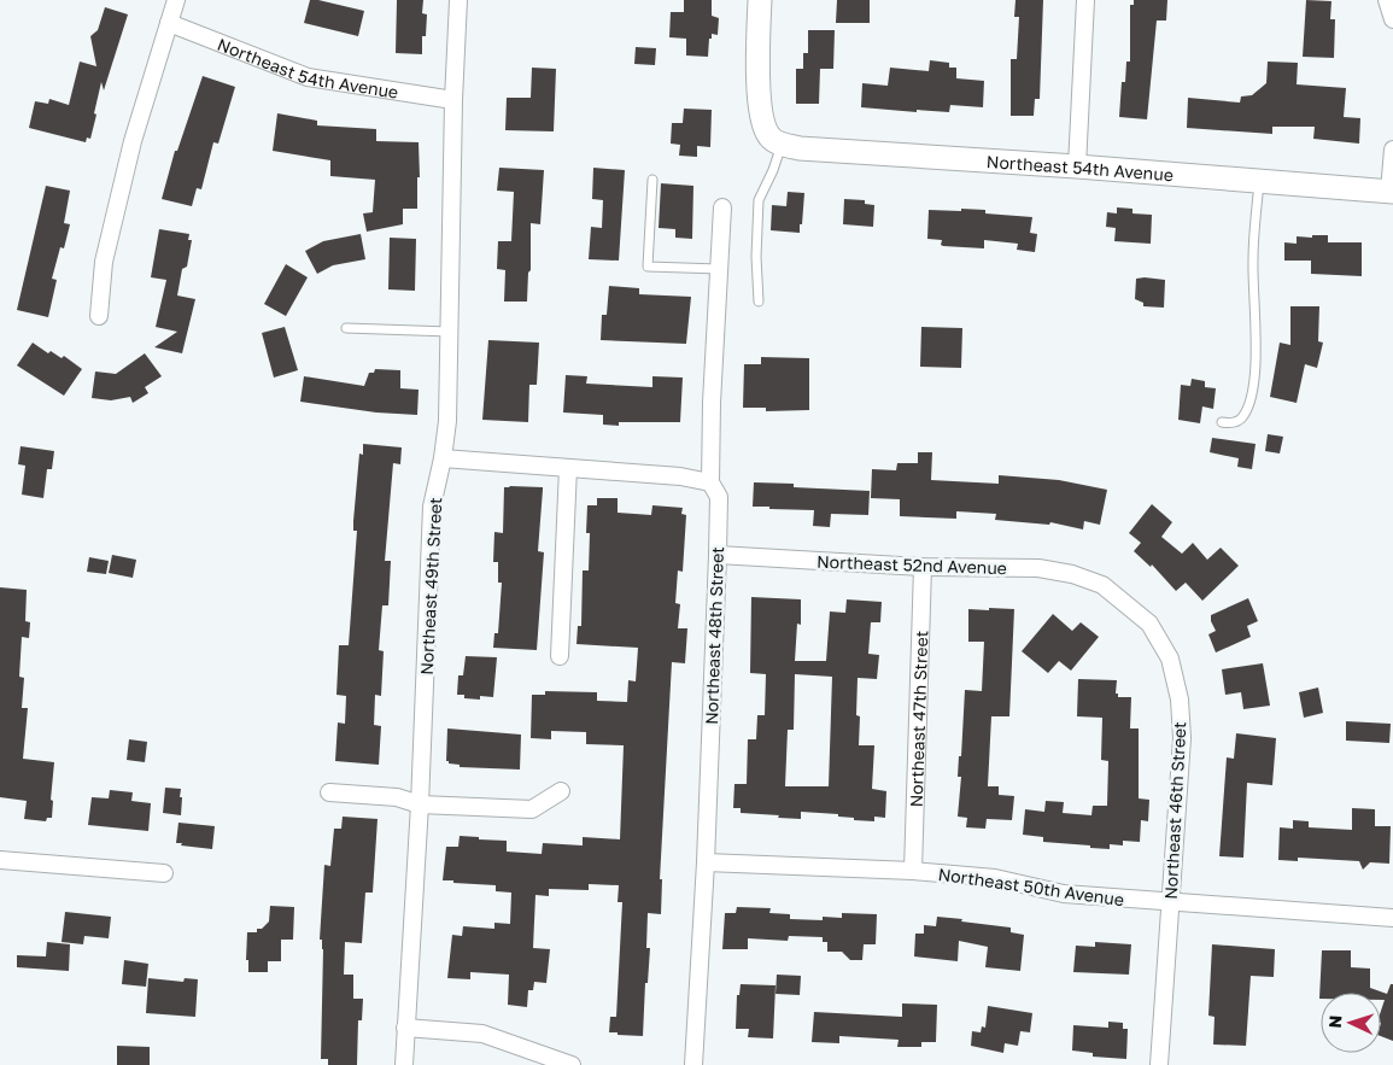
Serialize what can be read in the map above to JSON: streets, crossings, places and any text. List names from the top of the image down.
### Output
{
  "streets": {
    "street": [
      "Northeast 54th Avenue",
      "Northeast 52nd Avenue",
      "Northeast 49th Street",
      "Northeast 48th Street",
      "Northeast 47th Street",
      "Northeast 46th Street",
      "Northeast 50th Avenue"
    ]
  },
  "crossings": [
    ["Northeast 54th Avenue", "Northeast 49th Street"],
    ["Northeast 52nd Avenue", "Northeast 48th Street"],
    ["Northeast 52nd Avenue", "Northeast 47th Street"],
    ["Northeast 52nd Avenue", "Northeast 46th Street"],
    ["Northeast 48th Street", "Northeast 50th Avenue"],
    ["Northeast 47th Street", "Northeast 50th Avenue"],
    ["Northeast 46th Street", "Northeast 50th Avenue"]
  ],
  "north": "left"
}
